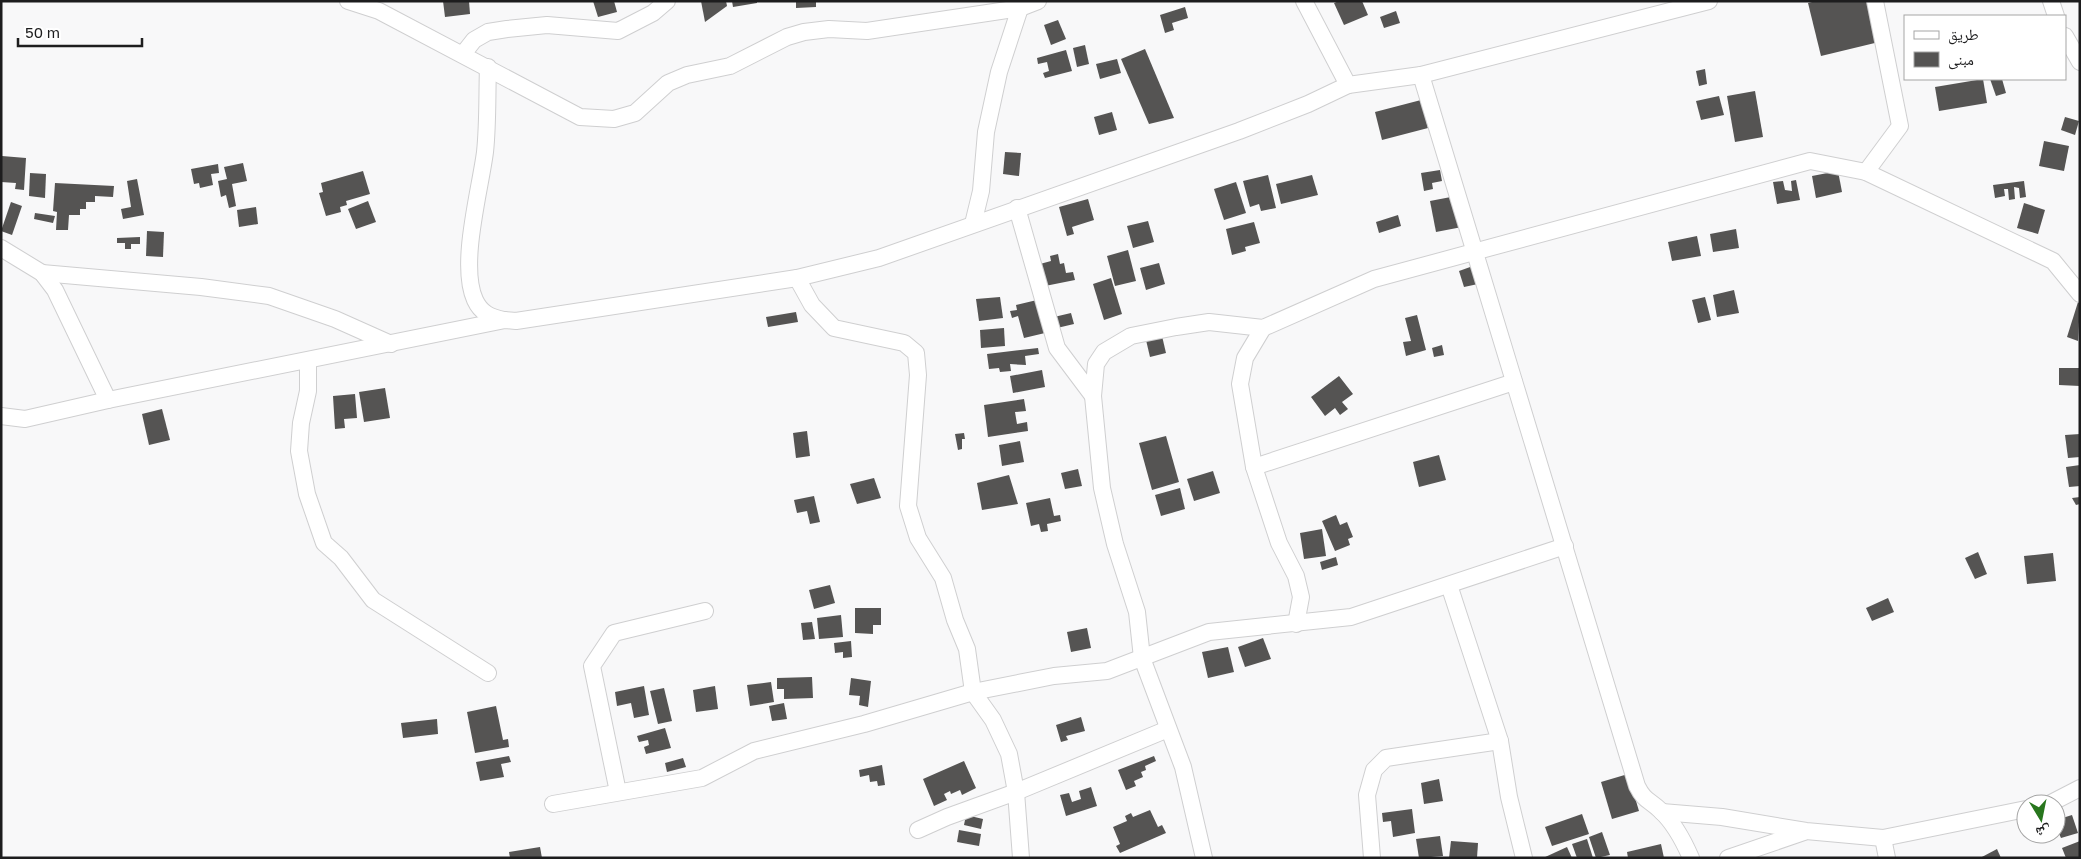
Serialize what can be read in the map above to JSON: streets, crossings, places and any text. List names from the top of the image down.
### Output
{
  "legend": ["طريق", "مبنى"],
  "scale_bar": "50 m",
  "north": "bottom"
}
